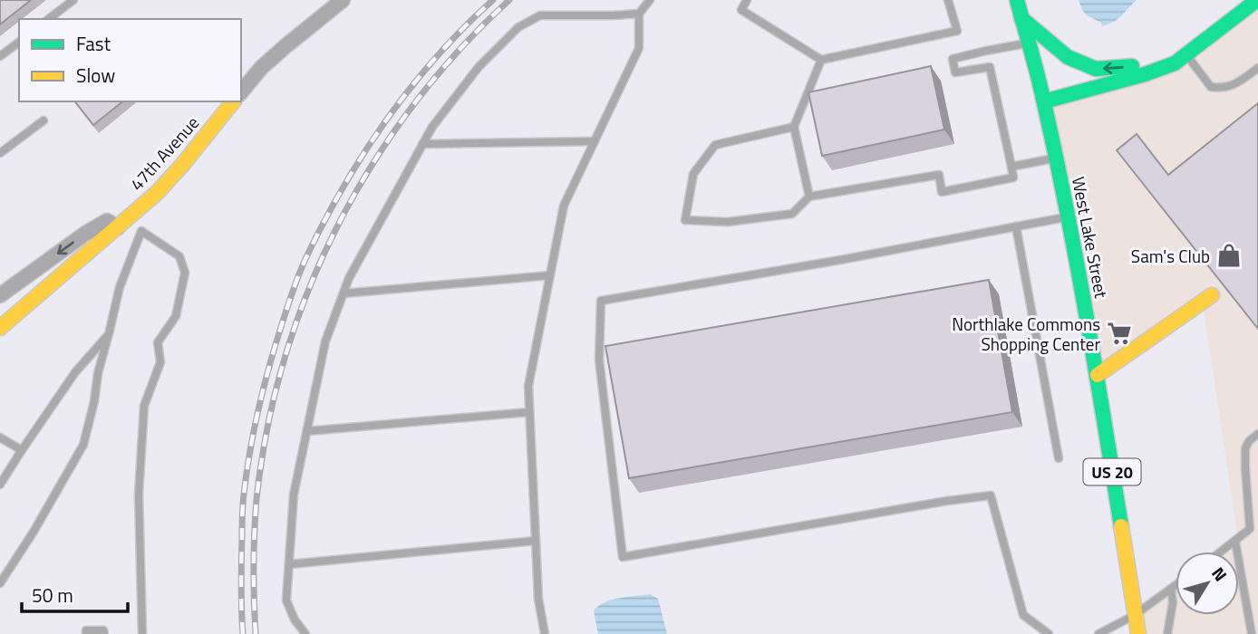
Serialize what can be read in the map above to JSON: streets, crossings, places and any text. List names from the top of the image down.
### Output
{
  "streets": {
    "main road": ["47th Avenue", "West Lake Street", "US 20"]
  },
  "places": {
    "shop": ["Sam's Club"],
    "supermarket": ["Northlake Commons Shopping Center"]
  },
  "legend": ["Fast", "Slow"],
  "scale_bar": "50 m",
  "north": "top right"
}
